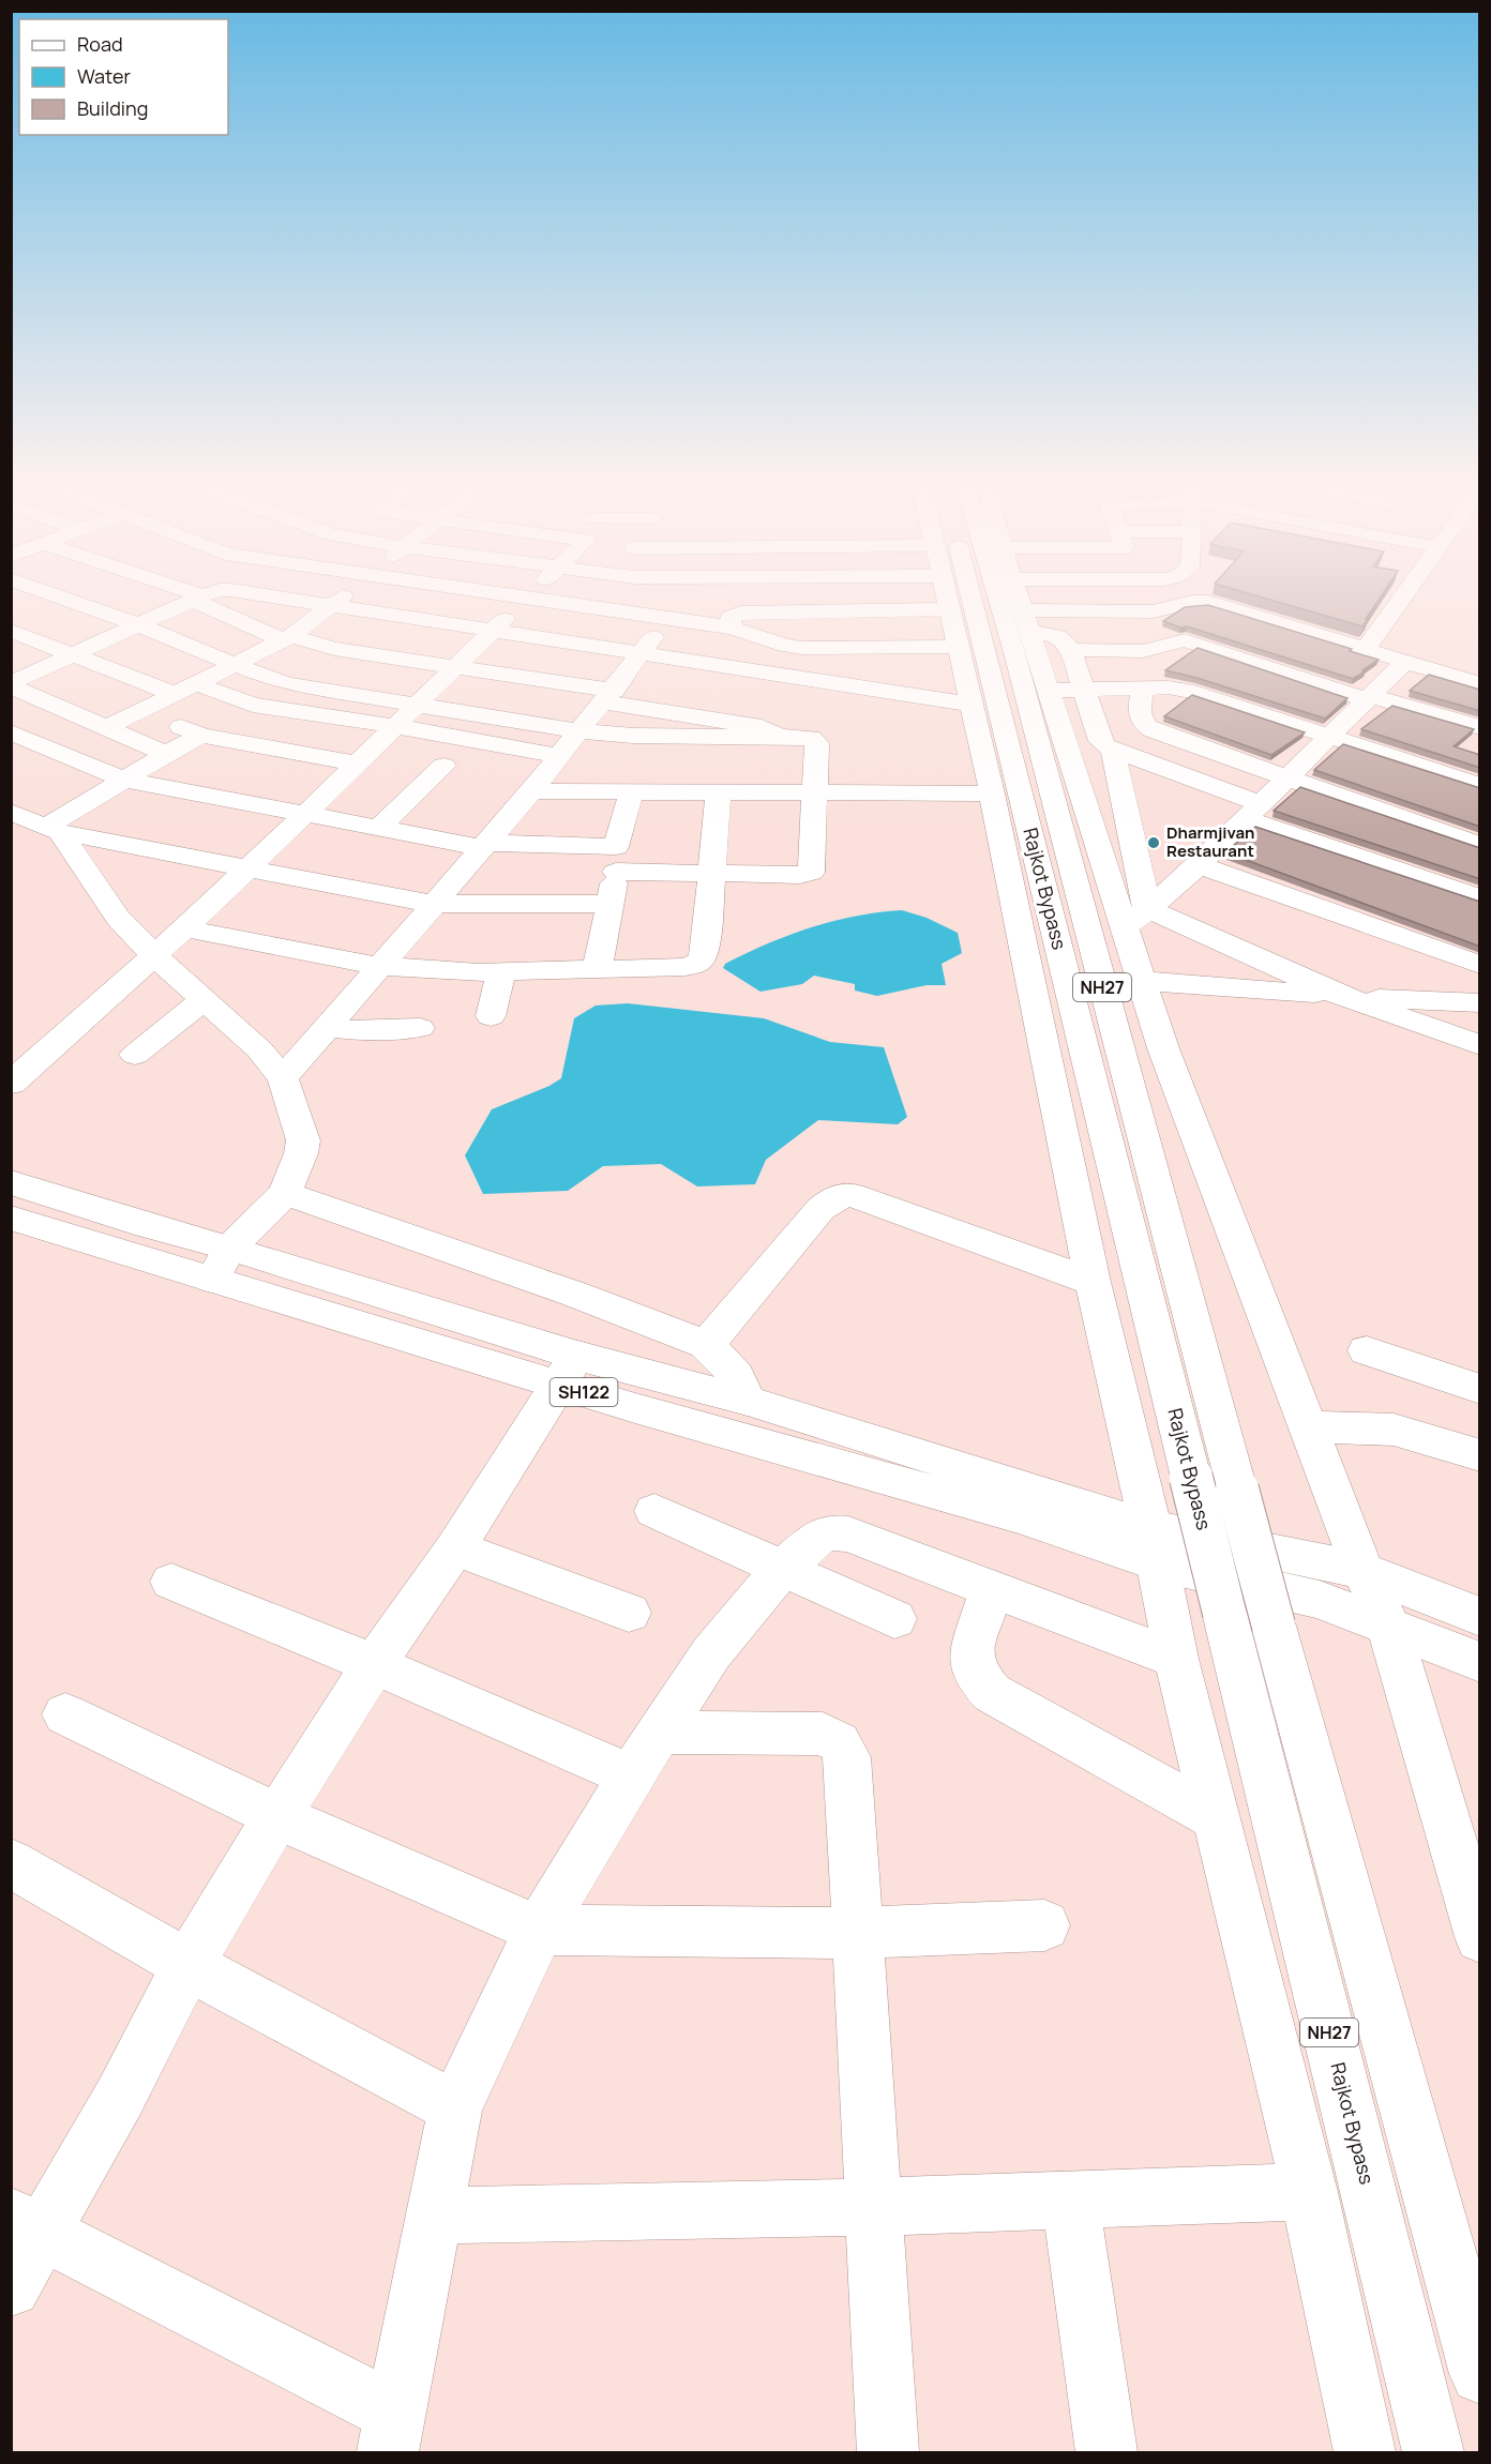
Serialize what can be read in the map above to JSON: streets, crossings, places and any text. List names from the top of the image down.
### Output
{
  "streets": {
    "main road": ["Rajkot Bypass", "NH27", "SH122"]
  },
  "places": ["Dharmjivan Restaurant"],
  "legend": ["Road", "Water", "Building"]
}
